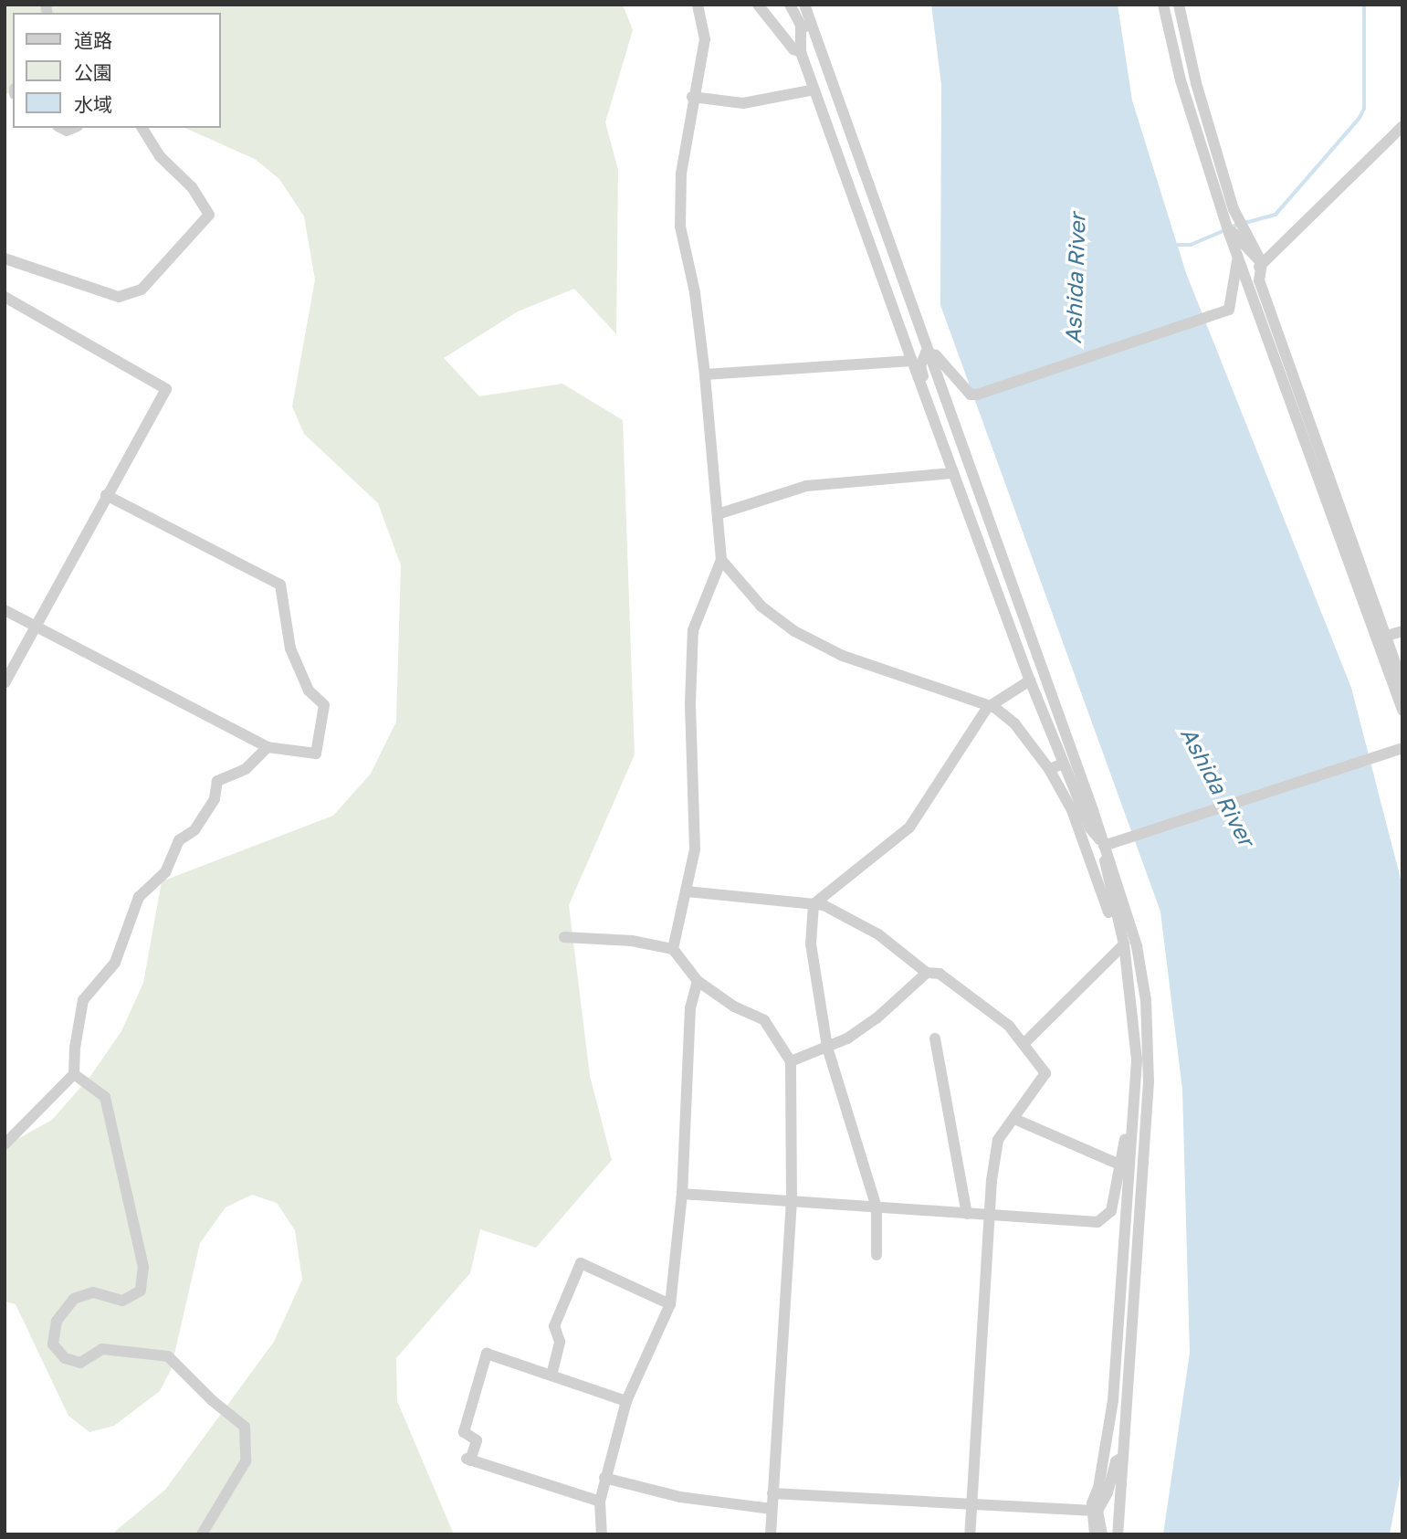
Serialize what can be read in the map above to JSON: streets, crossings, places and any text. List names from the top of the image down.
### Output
{
  "water": ["Ashida River"],
  "legend": ["道路", "公園", "水域"]
}
